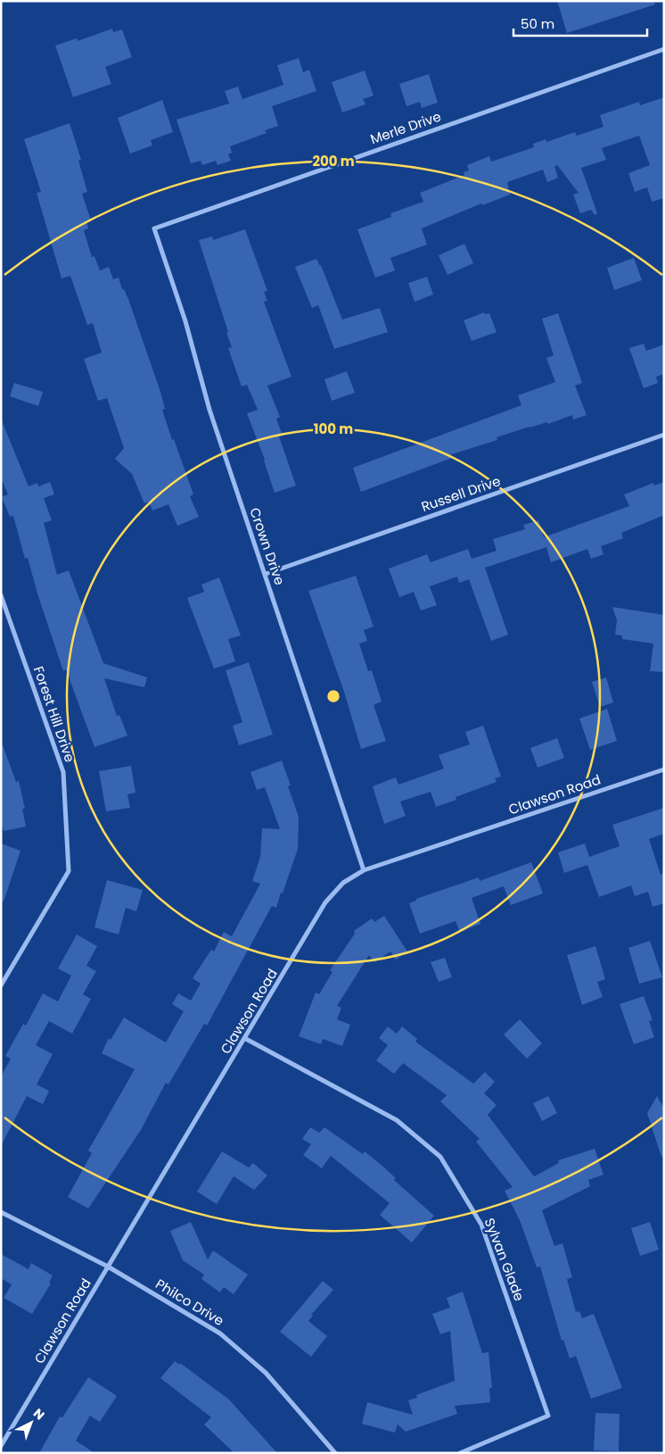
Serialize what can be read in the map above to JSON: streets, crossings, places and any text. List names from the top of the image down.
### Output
{
  "streets": {
    "street": [
      "Merle Drive",
      "Russell Drive",
      "Crown Drive",
      "Forest Hill Drive",
      "Clawson Road",
      "Sylvan Glade",
      "Philco Drive"
    ]
  },
  "crossings": [
    ["Merle Drive", "Crown Drive"],
    ["Russell Drive", "Crown Drive"],
    ["Crown Drive", "Clawson Road"],
    ["Clawson Road", "Sylvan Glade"],
    ["Clawson Road", "Philco Drive"]
  ],
  "scale_bar": "50 m",
  "north": "top right",
  "rings": ["200 m", "100 m"]
}
